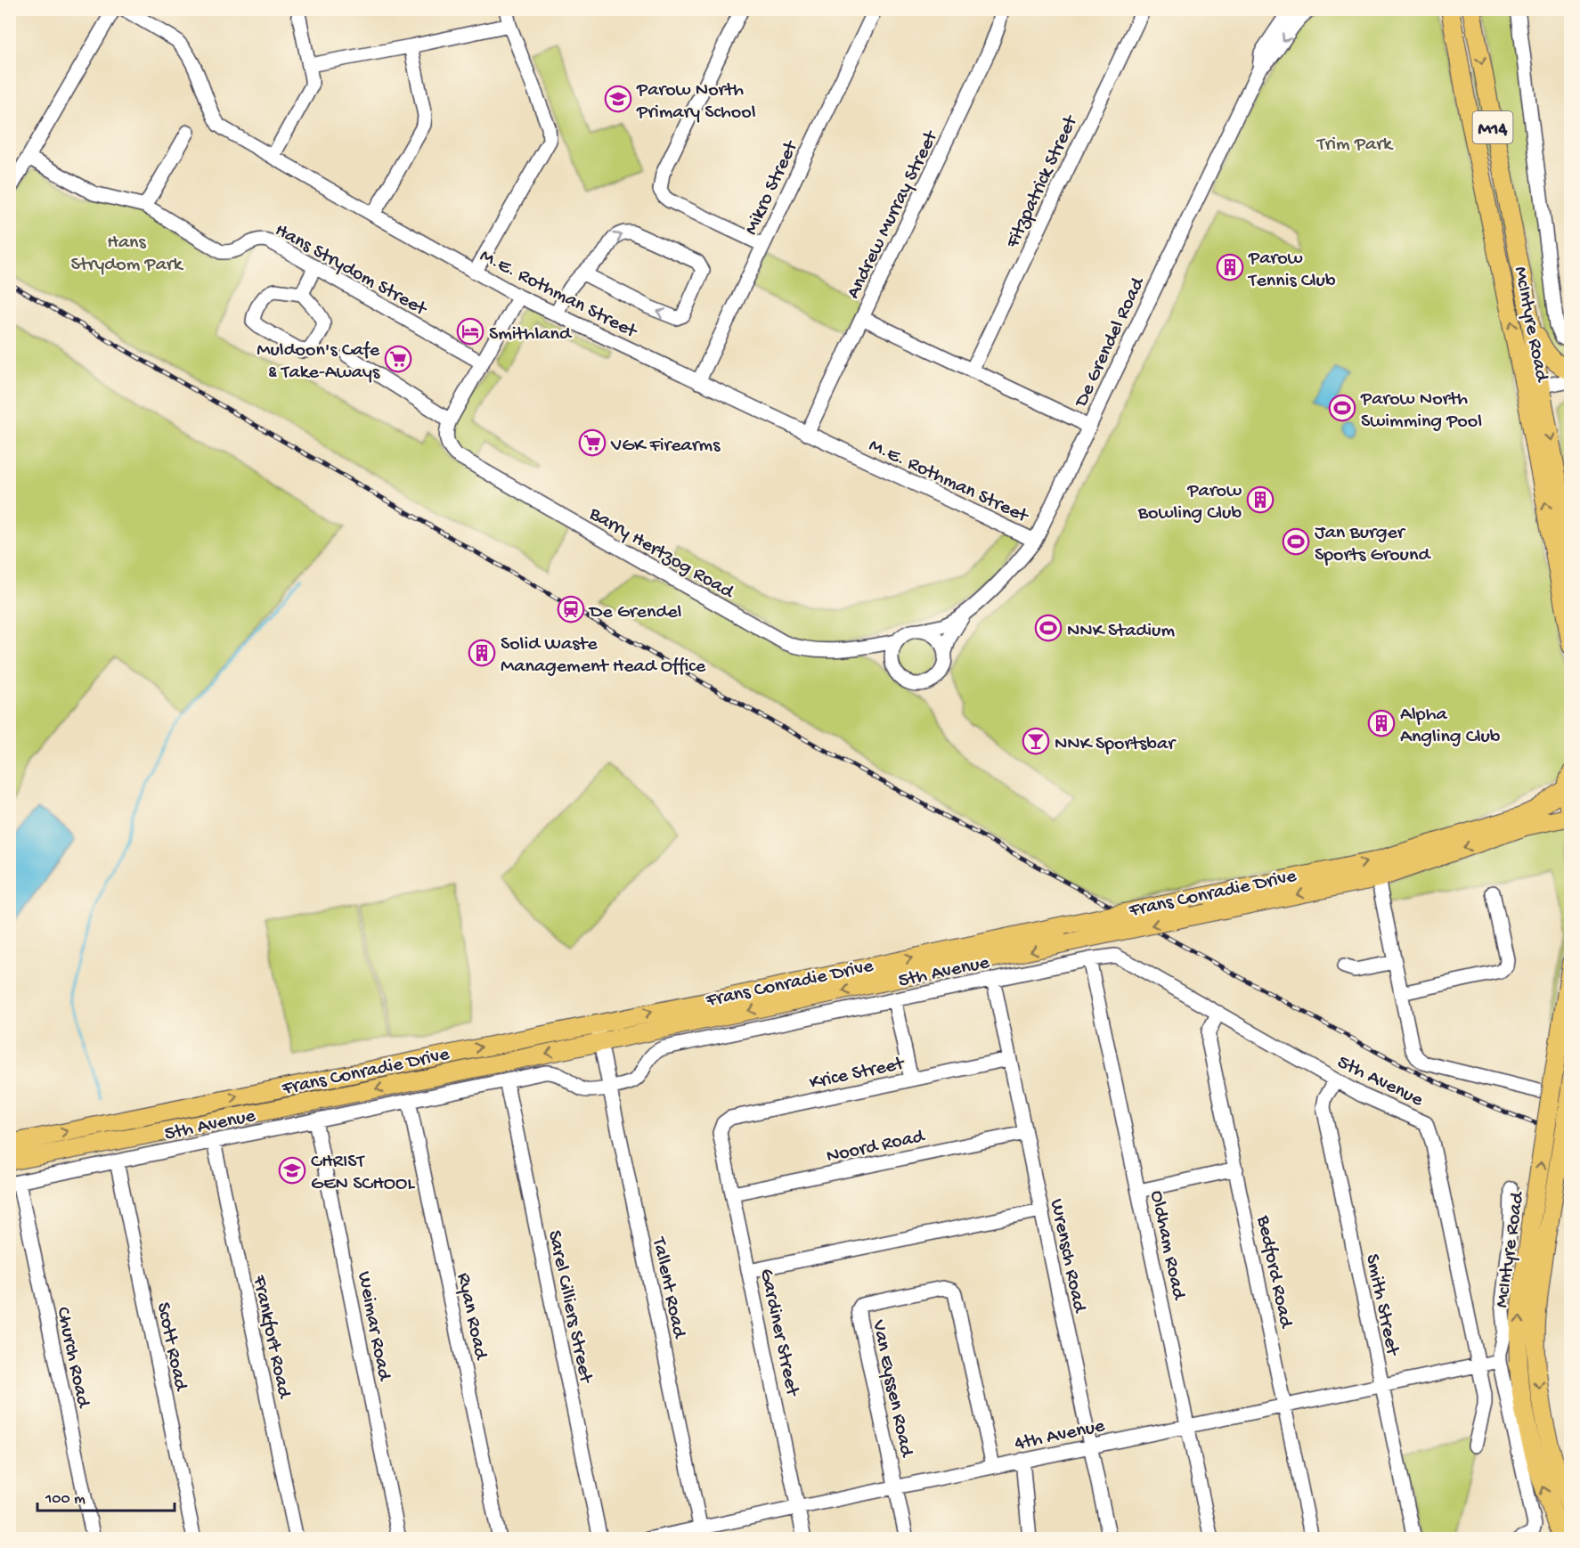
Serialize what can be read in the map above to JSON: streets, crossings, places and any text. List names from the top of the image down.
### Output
{
  "streets": {
    "main road": ["M14", "McIntyre Road", "Frans Conradie Drive"],
    "street": [
      "Fitzpatrick Street",
      "Mikro Street",
      "Andrew Murray Street",
      "Hans Strydom Street",
      "M.E. Rothman Street",
      "De Grendel Road",
      "Barry Hertzog Road",
      "5th Avenue",
      "Krice Street",
      "Noord Road",
      "Oldham Road",
      "Wrensch Road",
      "Bedford Road",
      "Tallent Road",
      "Smith Street",
      "Sarel Cilliers Street",
      "Ryan Road",
      "Weimar Road",
      "Gardiner Street",
      "Frankfort Road",
      "Scott Road",
      "Church Road",
      "Van Eyssen Road",
      "4th Avenue"
    ]
  },
  "crossings": [
    ["Mikro Street", "M.E. Rothman Street"],
    ["Andrew Murray Street", "M.E. Rothman Street"],
    ["M.E. Rothman Street", "De Grendel Road"],
    ["De Grendel Road", "Barry Hertzog Road"],
    ["Frans Conradie Drive", "Tallent Road"],
    ["5th Avenue", "Oldham Road"],
    ["5th Avenue", "Wrensch Road"],
    ["5th Avenue", "Bedford Road"],
    ["5th Avenue", "Tallent Road"],
    ["5th Avenue", "Smith Street"],
    ["5th Avenue", "Sarel Cilliers Street"],
    ["5th Avenue", "Ryan Road"],
    ["5th Avenue", "Weimar Road"],
    ["5th Avenue", "Frankfort Road"],
    ["5th Avenue", "Scott Road"],
    ["5th Avenue", "Church Road"],
    ["5th Avenue", "4th Avenue"],
    ["Krice Street", "Wrensch Road"],
    ["Krice Street", "Gardiner Street"],
    ["Noord Road", "Wrensch Road"],
    ["Noord Road", "Gardiner Street"],
    ["Oldham Road", "4th Avenue"],
    ["Wrensch Road", "4th Avenue"],
    ["Bedford Road", "4th Avenue"],
    ["Tallent Road", "4th Avenue"],
    ["Smith Street", "4th Avenue"],
    ["Gardiner Street", "4th Avenue"],
    ["Van Eyssen Road", "4th Avenue"]
  ],
  "parks": ["Trim Park", "Hans Strydom Park"],
  "places": {
    "school or university": ["Parow North Primary School", "CHRIST GEN SCHOOL"],
    "building": [
      "Parow Tennis Club",
      "Parow Bowling Club",
      "Solid Waste Management Head Office",
      "Alpha Angling Club"
    ],
    "hotel": ["Smithland"],
    "supermarket": ["Muldoon's Cafe & Take-Aways", "VGK Firearms"],
    "sports": ["Parow North Swimming Pool", "Jan Burger Sports Ground", "NNK Stadium"],
    "station": ["De Grendel"],
    "bar": ["NNK Sportsbar"]
  },
  "scale_bar": "100 m"
}
